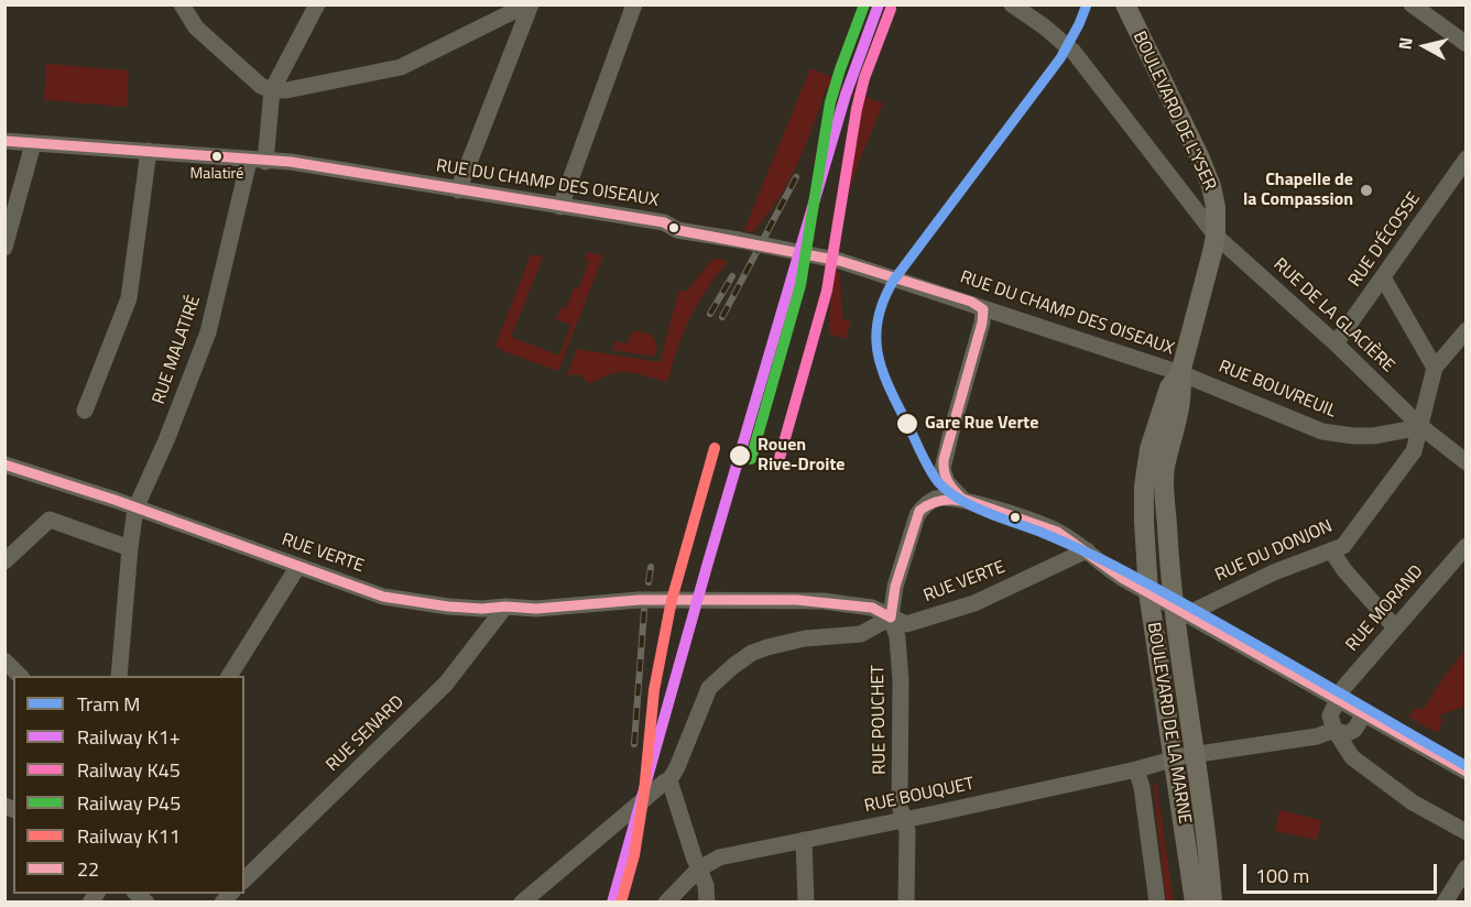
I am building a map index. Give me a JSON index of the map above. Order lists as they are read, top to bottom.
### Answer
{
  "streets": {
    "main road": ["BOULEVARD DE L'YSER", "BOULEVARD DE LA MARNE"],
    "street": [
      "RUE DU CHAMP DES OISEAUX",
      "RUE D'ÉCOSSE",
      "RUE DE LA GLACIÈRE",
      "RUE MALATIRÉ",
      "RUE BOUVREUIL",
      "RUE DU DONJON",
      "RUE VERTE",
      "RUE MORAND",
      "RUE POUCHET",
      "RUE SENARD",
      "RUE BOUQUET"
    ]
  },
  "crossings": [
    ["BOULEVARD DE L'YSER", "RUE DU CHAMP DES OISEAUX"],
    ["BOULEVARD DE L'YSER", "RUE DE LA GLACIÈRE"],
    ["BOULEVARD DE L'YSER", "RUE BOUVREUIL"],
    ["BOULEVARD DE L'YSER", "BOULEVARD DE LA MARNE"],
    ["RUE DU CHAMP DES OISEAUX", "RUE MALATIRÉ"],
    ["RUE DU CHAMP DES OISEAUX", "RUE BOUVREUIL"],
    ["RUE DU CHAMP DES OISEAUX", "BOULEVARD DE LA MARNE"],
    ["RUE D'ÉCOSSE", "RUE DE LA GLACIÈRE"],
    ["RUE DE LA GLACIÈRE", "RUE BOUVREUIL"],
    ["RUE DE LA GLACIÈRE", "RUE DU DONJON"],
    ["RUE MALATIRÉ", "RUE VERTE"],
    ["RUE BOUVREUIL", "RUE DU DONJON"],
    ["RUE BOUVREUIL", "BOULEVARD DE LA MARNE"],
    ["RUE DU DONJON", "BOULEVARD DE LA MARNE"],
    ["RUE VERTE", "RUE POUCHET"],
    ["RUE VERTE", "RUE SENARD"],
    ["RUE POUCHET", "RUE BOUQUET"],
    ["BOULEVARD DE LA MARNE", "RUE BOUQUET"]
  ],
  "places": [
    "Malatiré",
    "Chapelle de la Compassion",
    "Gare Rue Verte",
    "Rouen Rive-Droite"
  ],
  "lines": [
    "tram line M",
    "rail line K1+",
    "rail line P45",
    "rail line K45",
    "transit line 22",
    "rail line K11"
  ],
  "legend": [
    "Tram M",
    "Railway K1+",
    "Railway K45",
    "Railway P45",
    "Railway K11",
    "22"
  ],
  "scale_bar": "100 m",
  "north": "left"
}
